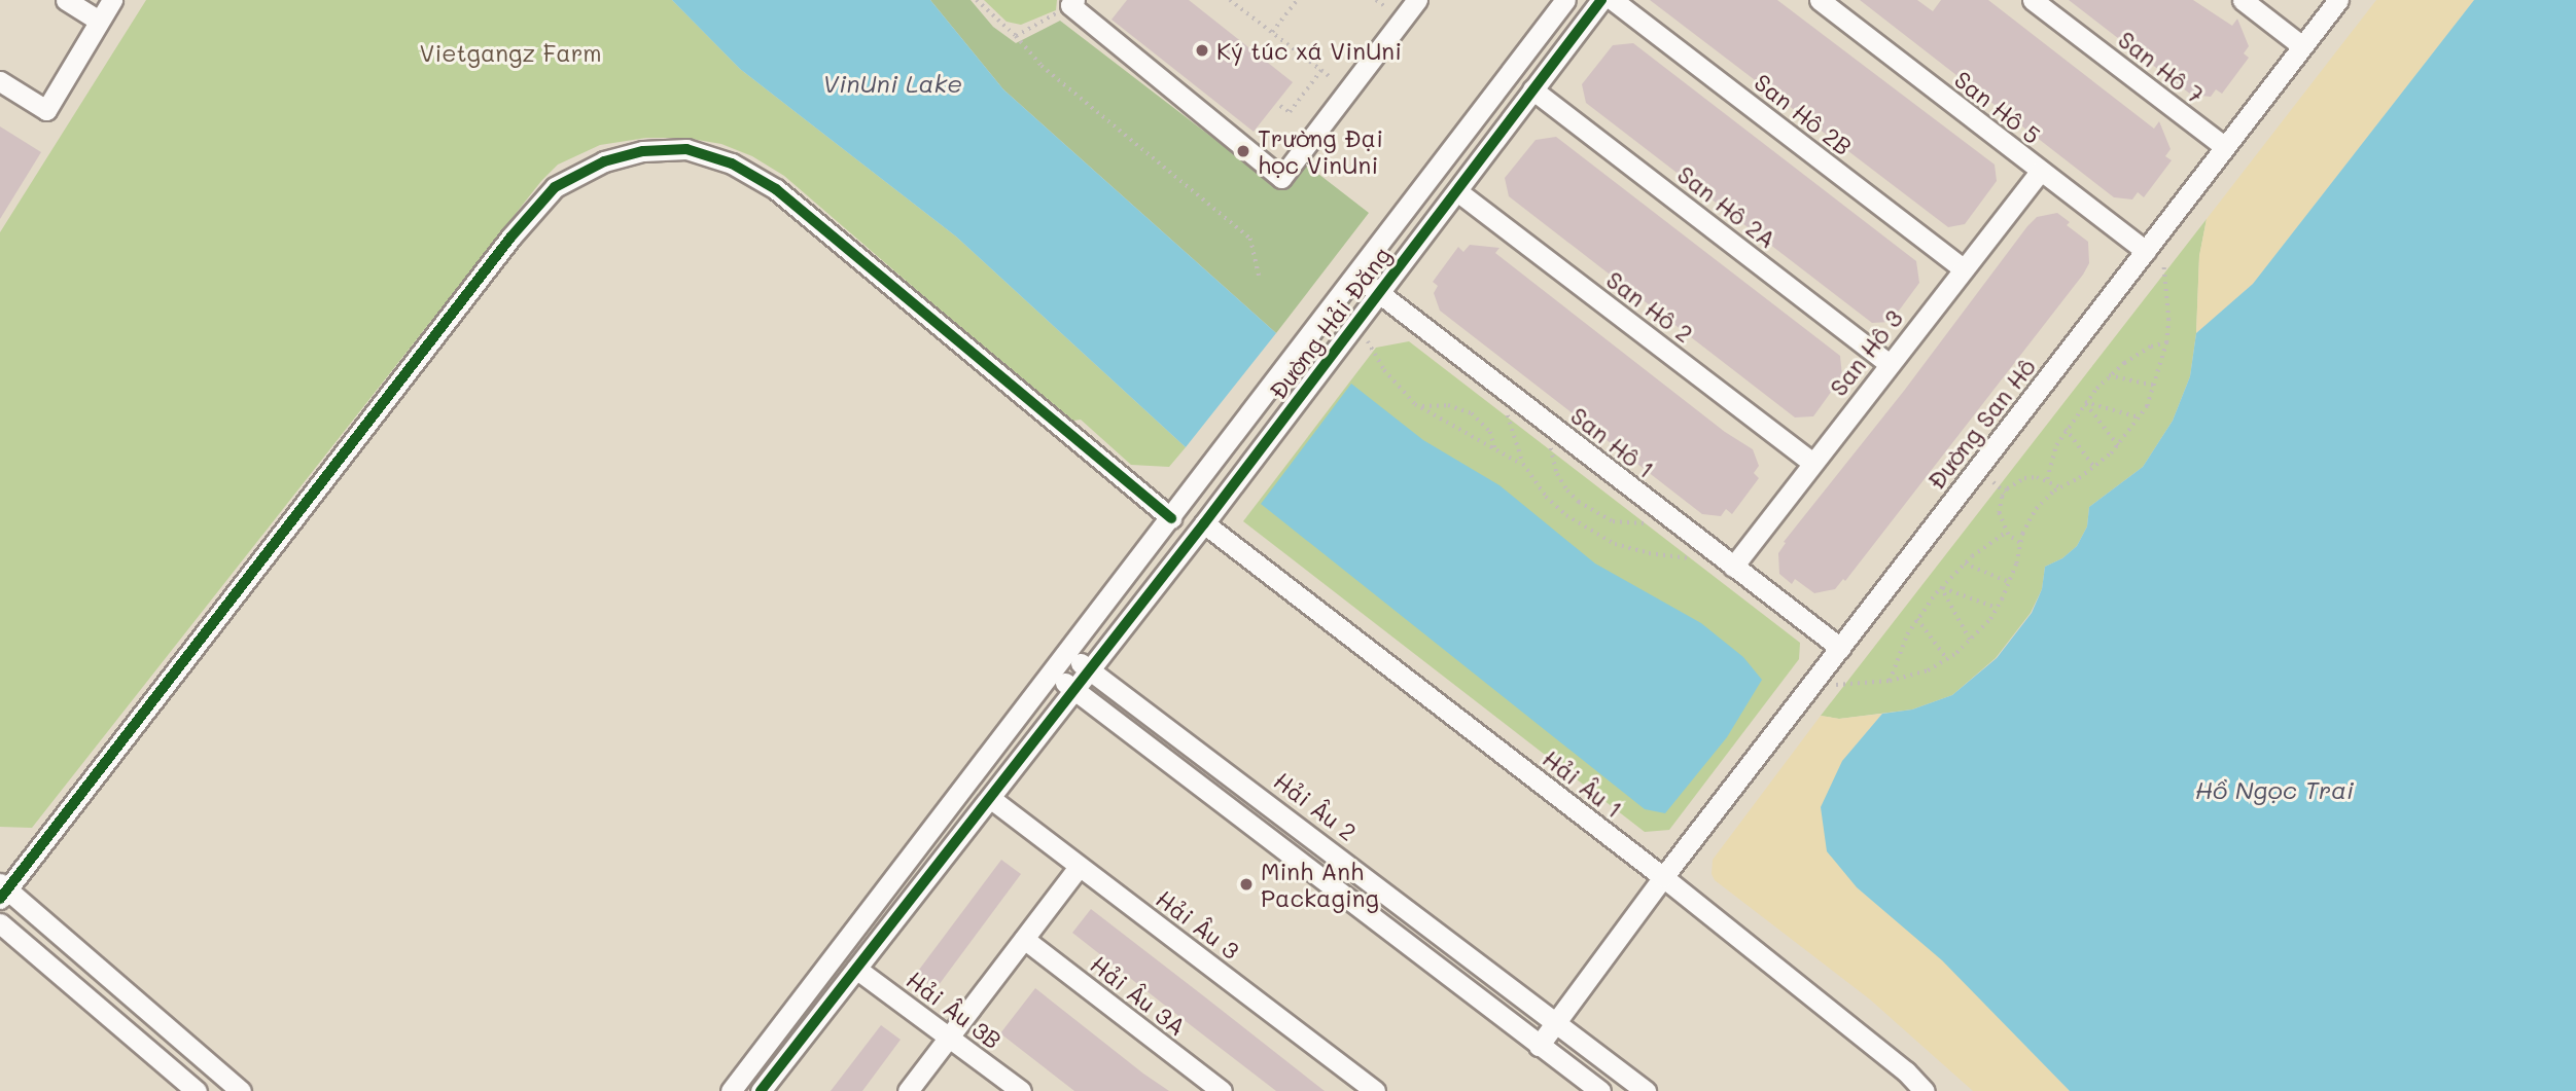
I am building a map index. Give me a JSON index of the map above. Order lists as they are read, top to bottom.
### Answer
{
  "streets": {
    "street": [
      "San Hô 7",
      "San Hô 5",
      "San Hô 2B",
      "San Hô 2A",
      "San Hô 2",
      "Đường Hải Đăng",
      "San Hô 3",
      "Đường San Hô",
      "San Hô 1",
      "Hải Âu 1",
      "Hải Âu 2",
      "Hải Âu 3",
      "Hải Âu 3A",
      "Hải Âu 3B"
    ]
  },
  "crossings": [
    ["San Hô 7", "Đường San Hô"],
    ["San Hô 5", "San Hô 3"],
    ["San Hô 5", "Đường San Hô"],
    ["San Hô 2B", "San Hô 3"],
    ["San Hô 2A", "Đường Hải Đăng"],
    ["San Hô 2A", "San Hô 3"],
    ["San Hô 2", "Đường Hải Đăng"],
    ["San Hô 2", "San Hô 3"],
    ["Đường Hải Đăng", "San Hô 1"],
    ["Đường Hải Đăng", "Hải Âu 1"],
    ["Đường Hải Đăng", "Hải Âu 2"],
    ["Đường Hải Đăng", "Hải Âu 3"],
    ["Đường Hải Đăng", "Hải Âu 3B"],
    ["San Hô 3", "San Hô 1"],
    ["Đường San Hô", "San Hô 1"],
    ["Đường San Hô", "Hải Âu 1"],
    ["Đường San Hô", "Hải Âu 2"]
  ],
  "water": ["VinUni Lake", "Hồ Ngọc Trai"],
  "parks": ["Vietgangz Farm"],
  "places": ["Ký túc xá VinUni", "Trường Đại học VinUni", "Minh Anh Packaging"]
}
